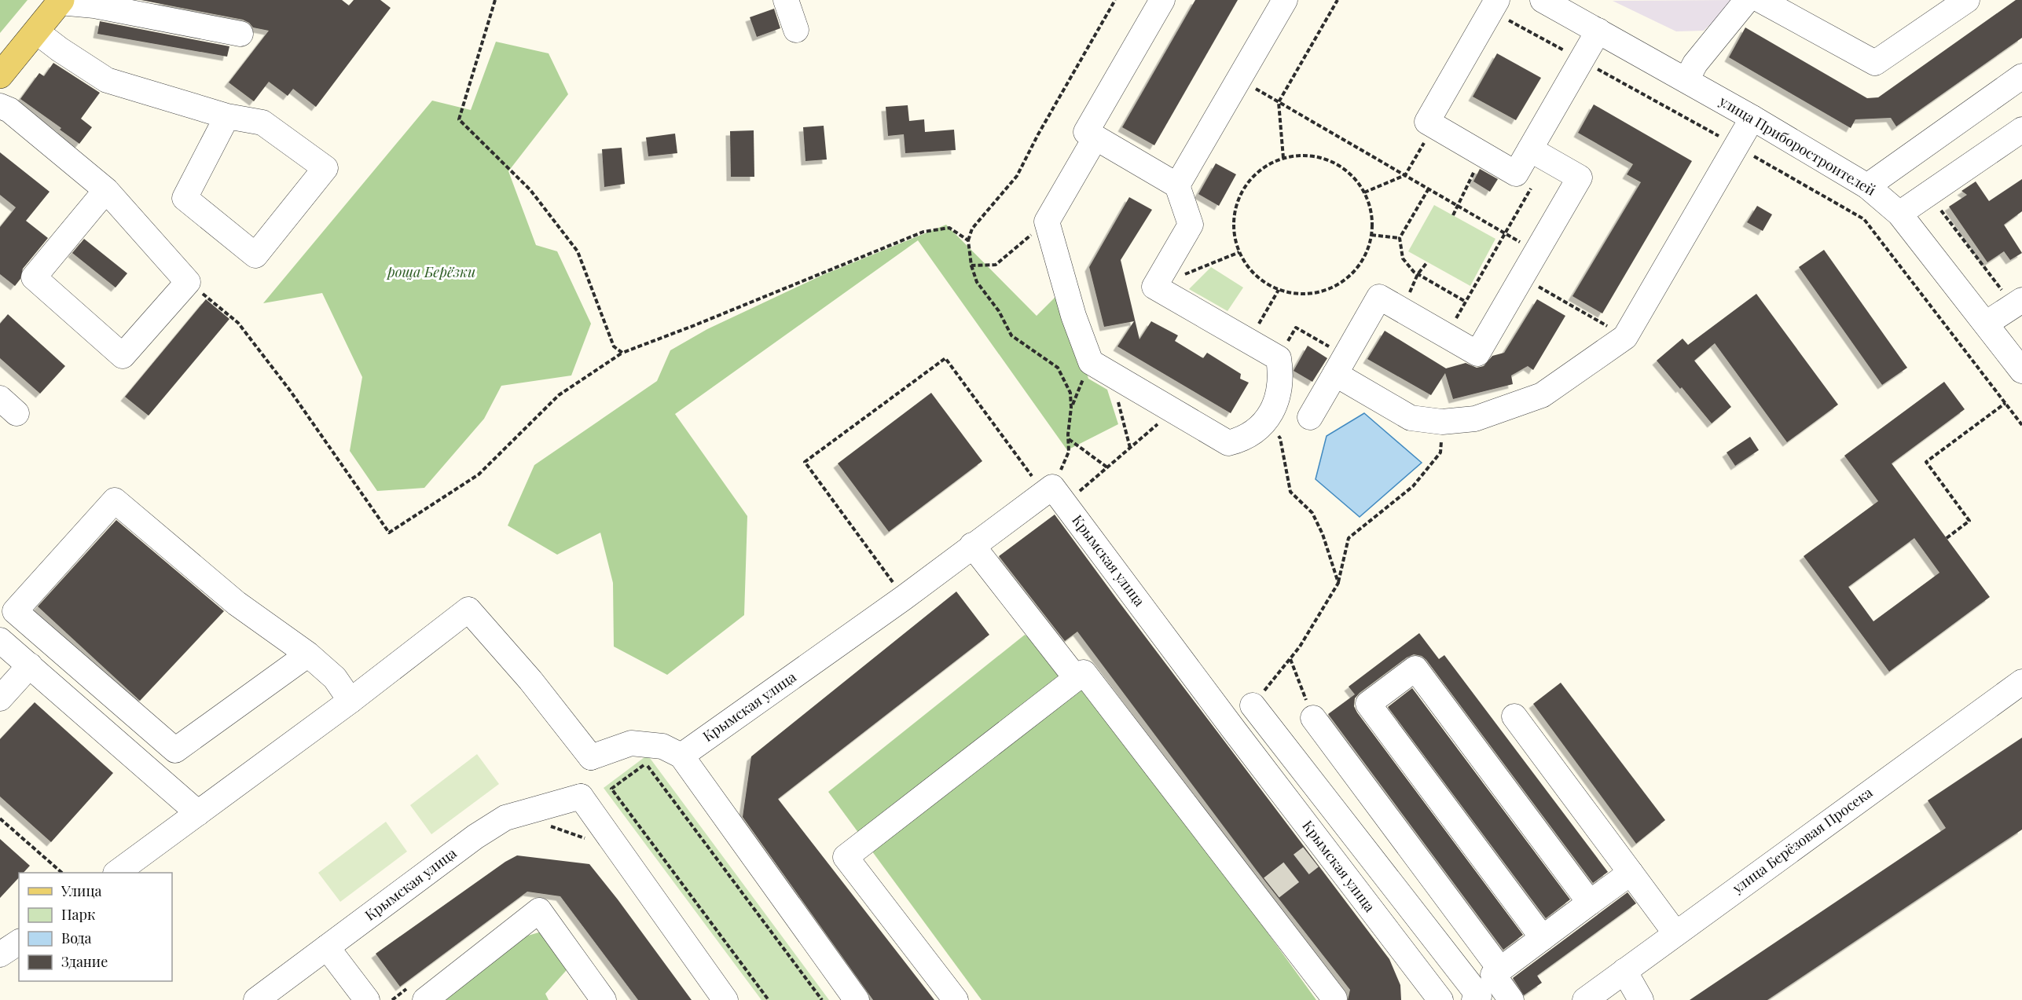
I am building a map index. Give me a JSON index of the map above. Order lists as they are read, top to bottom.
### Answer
{
  "streets": {
    "street": ["улица Приборостроителей", "Крымская улица", "улица Берёзовая Просека"]
  },
  "parks": ["роща Берёзки"],
  "legend": [
    "Улица",
    "Парк",
    "Вода",
    "Здание"
  ]
}
